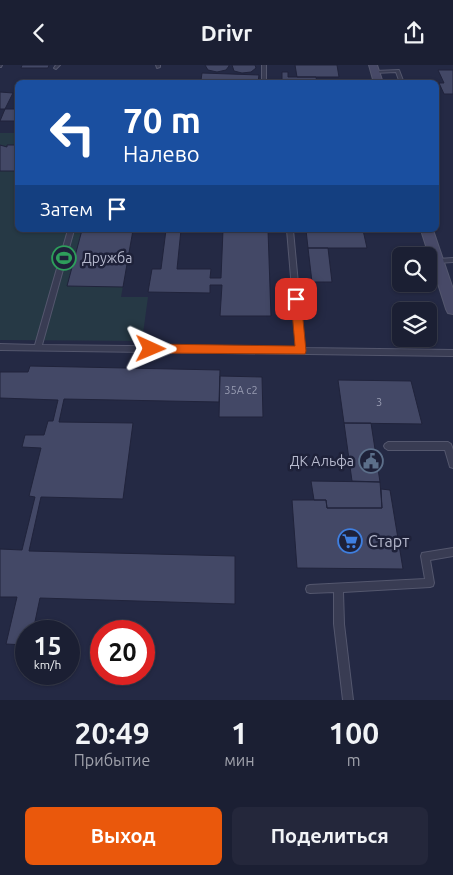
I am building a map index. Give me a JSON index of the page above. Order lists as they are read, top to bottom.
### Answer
{
  "places": {
    "sports": ["Дружба"],
    "public building": ["ДК Альфа"],
    "supermarket": ["Старт"]
  },
  "house_numbers": ["35А с2", "3"],
  "page": {
    "header": "Drivr",
    "turn": ["70 m", "Налево"],
    "then": "Затем",
    "speed": "15 km/h",
    "limit": "20",
    "eta": [
      "20:49",
      "Прибытие",
      "1",
      "мин",
      "100",
      "m"
    ],
    "buttons": ["Выход", "Поделиться"]
  }
}
